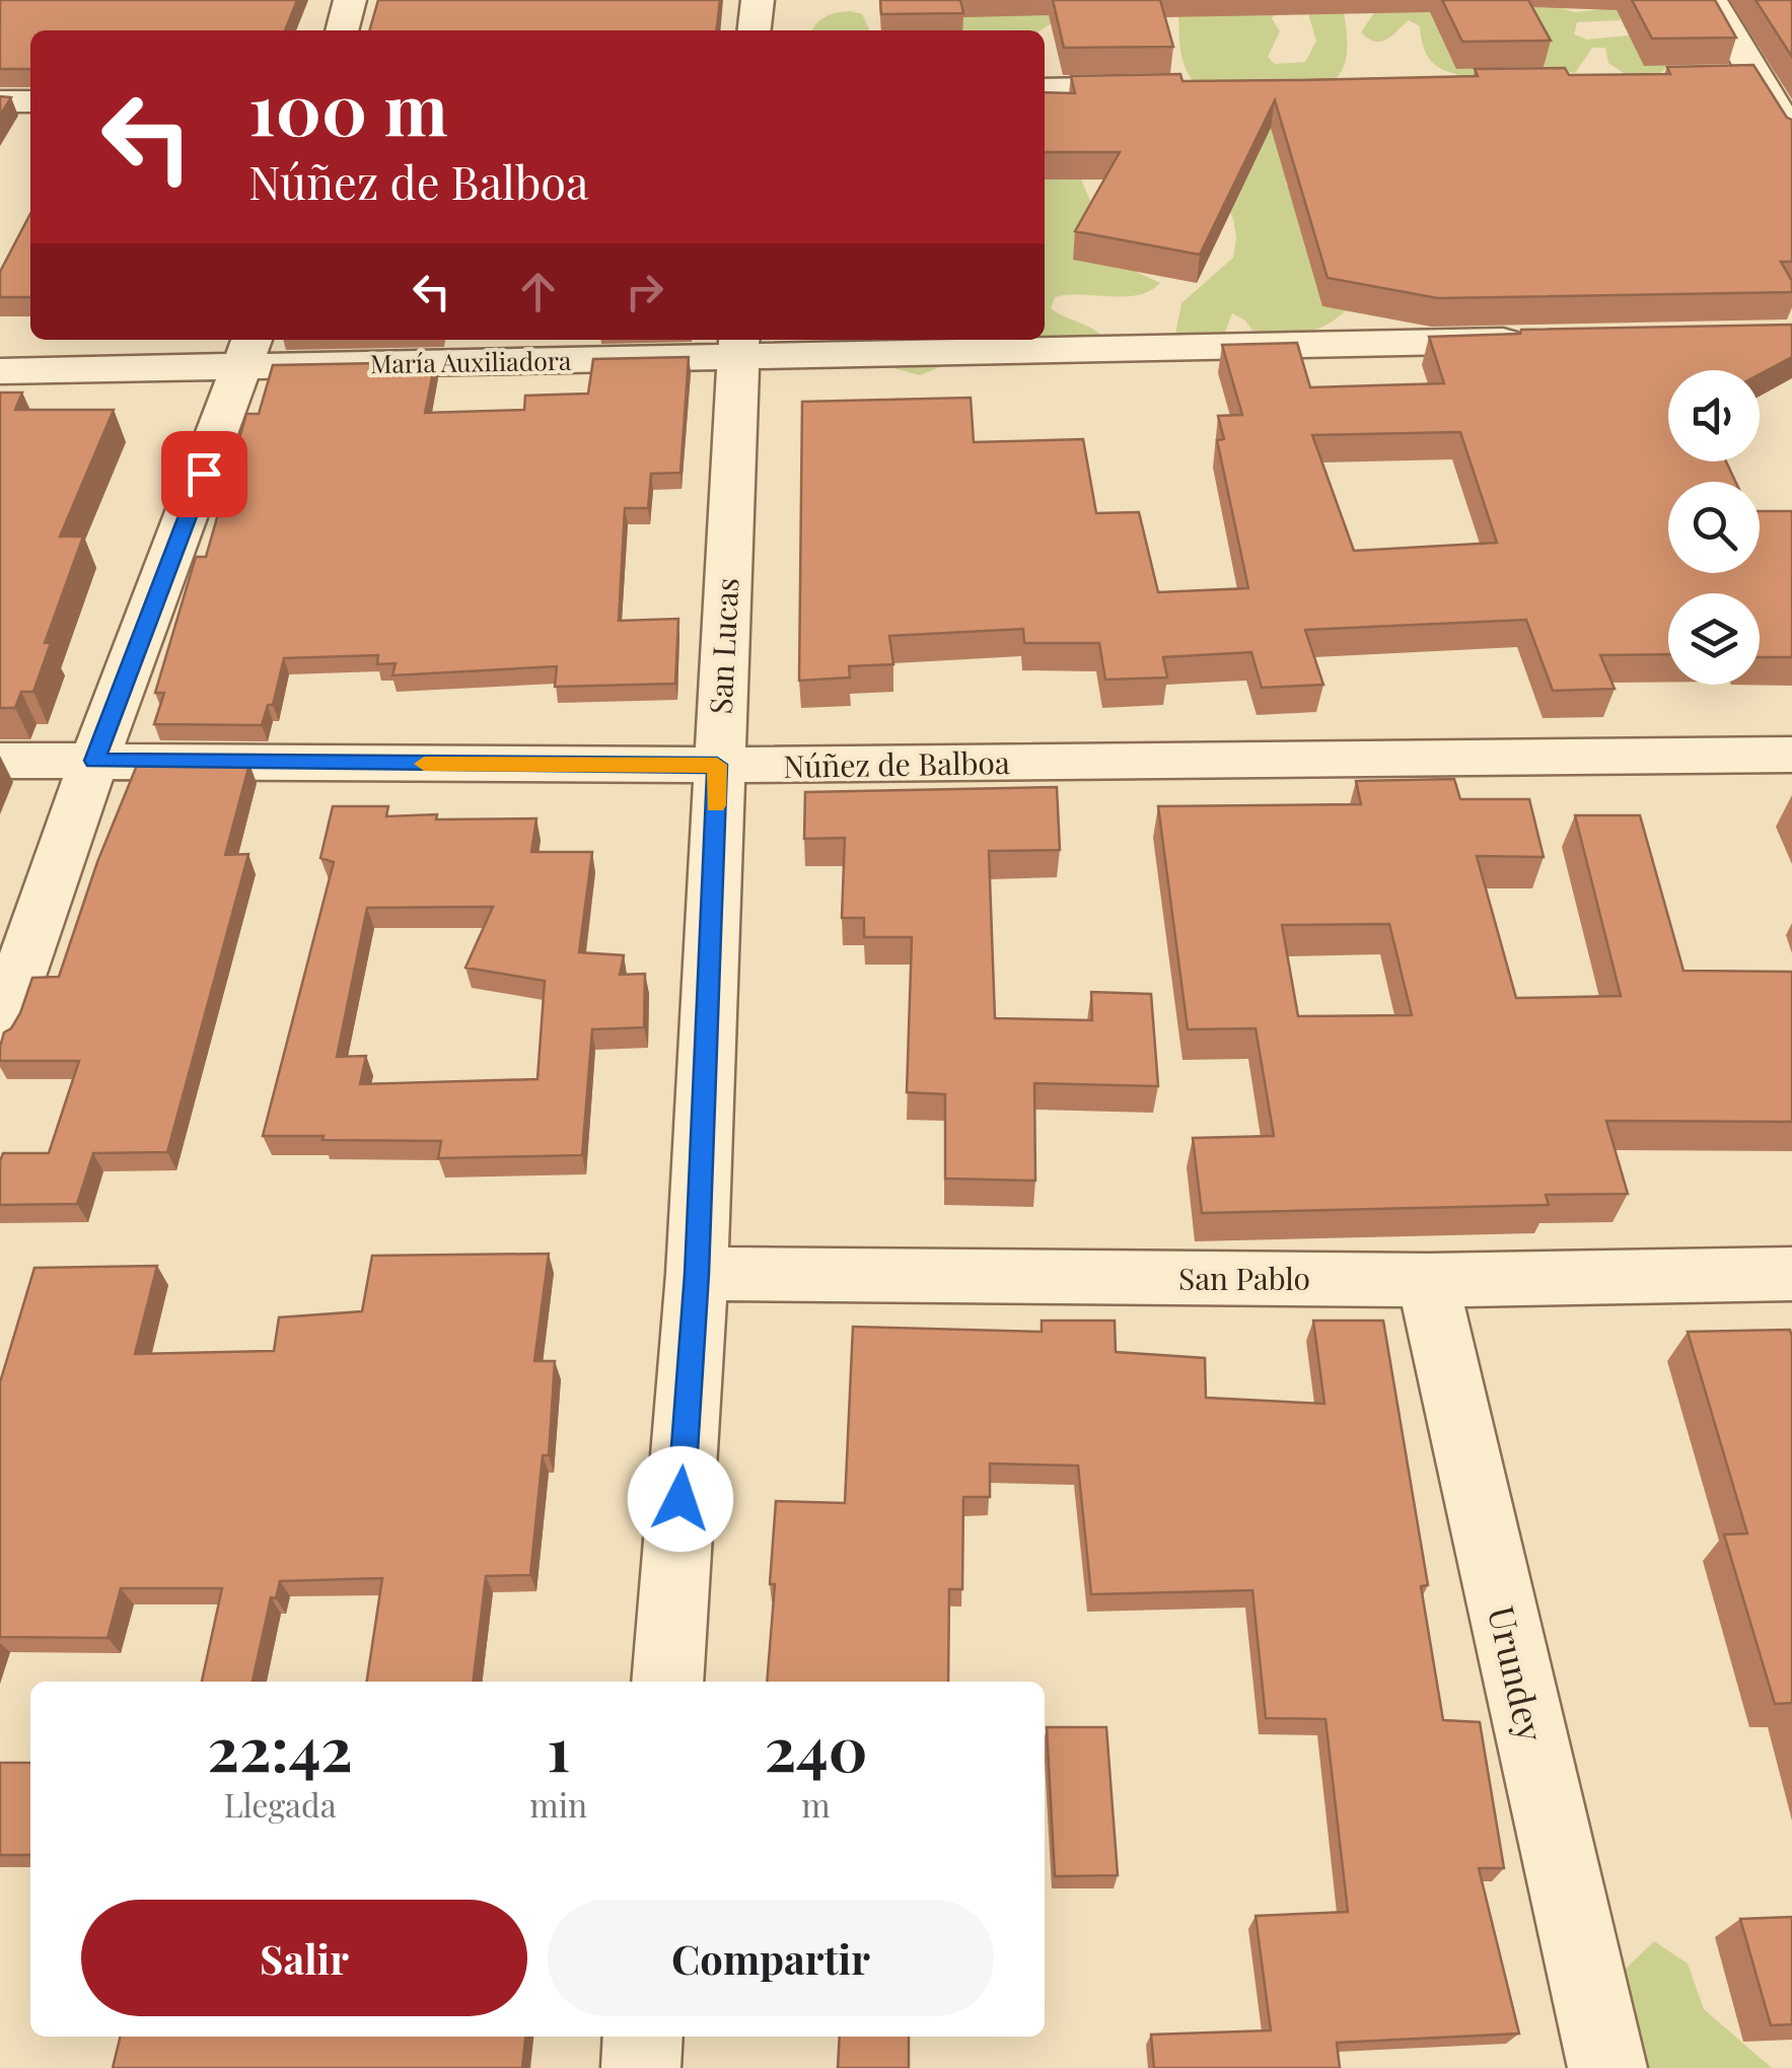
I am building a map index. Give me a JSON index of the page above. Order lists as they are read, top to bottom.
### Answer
{
  "streets": {
    "street": [
      "María Auxiliadora",
      "San Lucas",
      "Núñez de Balboa",
      "San Pablo",
      "Urundey"
    ]
  },
  "crossings": [
    ["María Auxiliadora", "San Lucas"],
    ["San Lucas", "Núñez de Balboa"],
    ["San Lucas", "San Pablo"],
    ["San Pablo", "Urundey"]
  ],
  "page": {
    "turn": ["100 m", "Núñez de Balboa"],
    "eta": [
      "22:42",
      "Llegada",
      "1",
      "min",
      "240",
      "m"
    ],
    "buttons": ["Salir", "Compartir"]
  }
}
